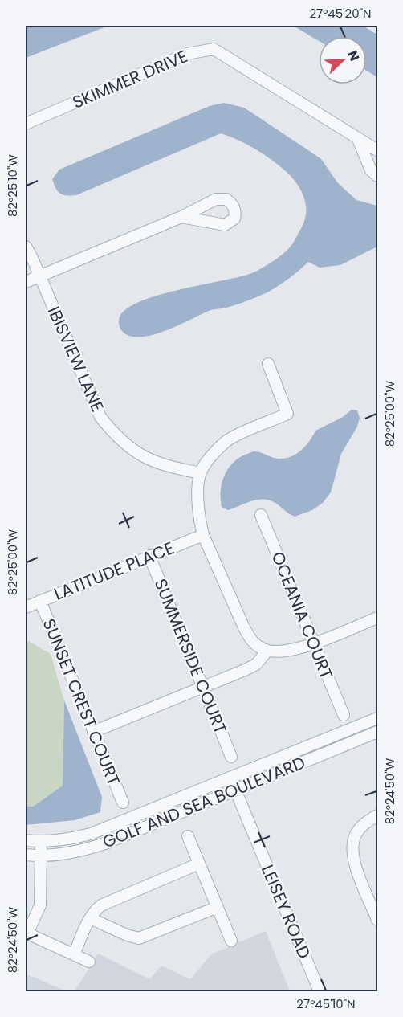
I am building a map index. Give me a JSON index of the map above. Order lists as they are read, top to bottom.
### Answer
{
  "streets": {
    "street": [
      "SKIMMER DRIVE",
      "IBISVIEW LANE",
      "LATITUDE PLACE",
      "OCEANIA COURT",
      "SUMMERSIDE COURT",
      "SUNSET CREST COURT",
      "GOLF AND SEA BOULEVARD",
      "LEISEY ROAD"
    ]
  },
  "crossings": [
    ["LATITUDE PLACE", "SUMMERSIDE COURT"],
    ["LATITUDE PLACE", "SUNSET CREST COURT"],
    ["GOLF AND SEA BOULEVARD", "LEISEY ROAD"]
  ],
  "north": "top right",
  "coordinates": [
    "27°45'20\"N",
    "82°25'10\"W",
    "82°25'00\"W",
    "82°24'50\"W",
    "27°45'10\"N"
  ]
}
